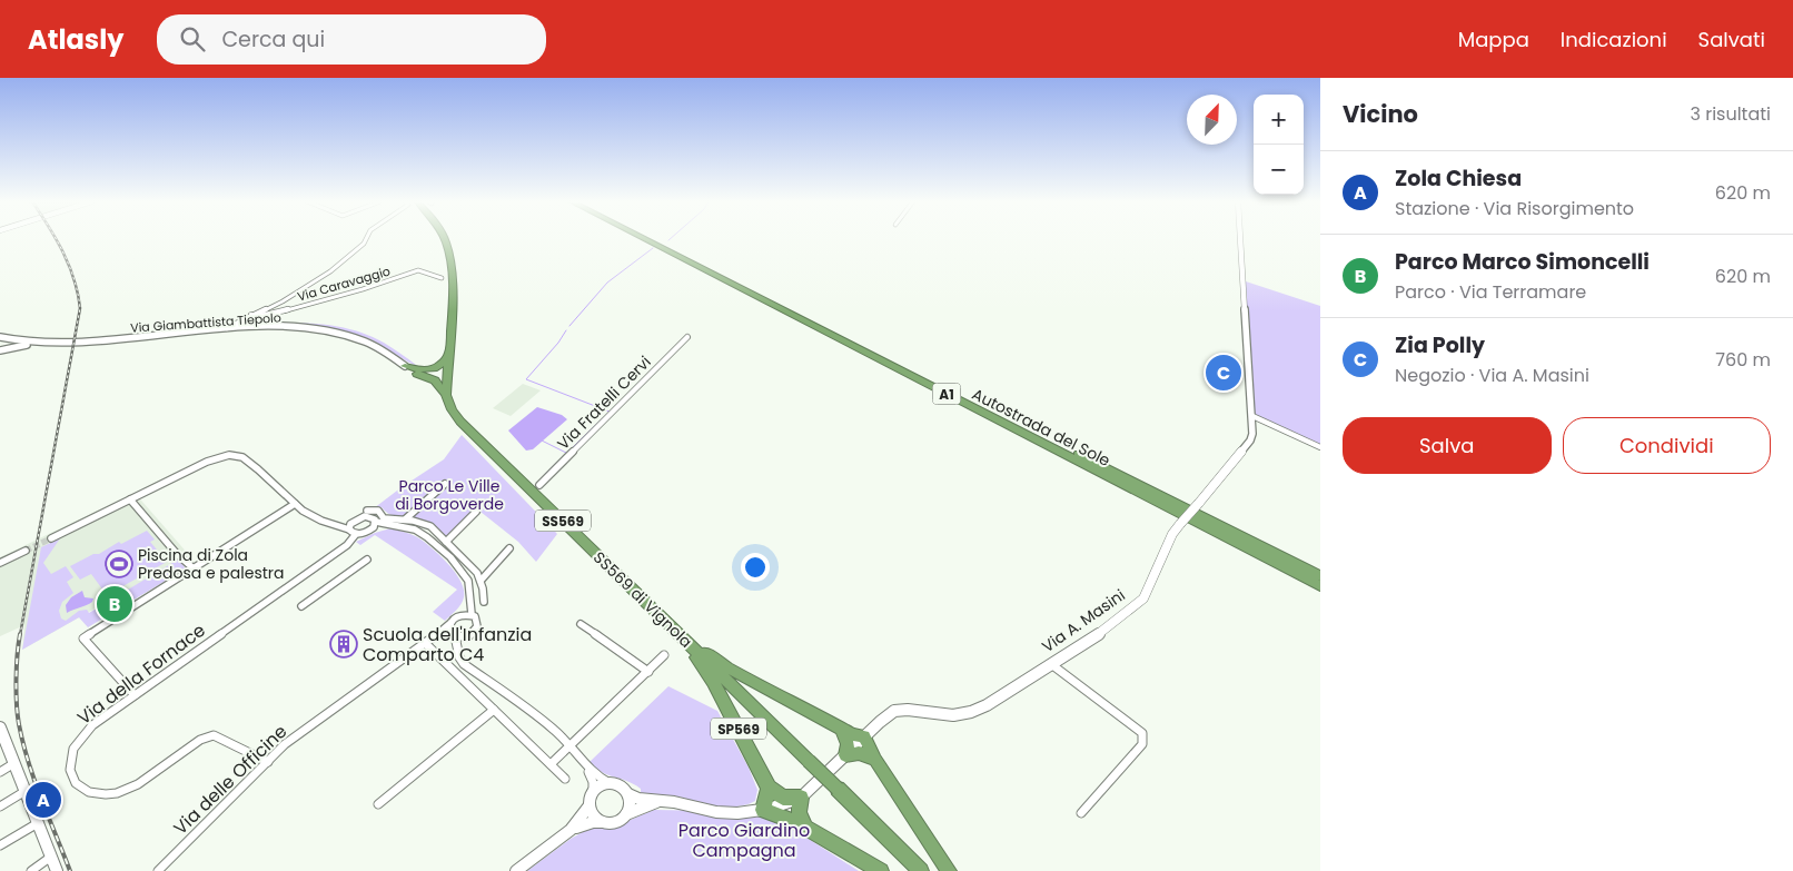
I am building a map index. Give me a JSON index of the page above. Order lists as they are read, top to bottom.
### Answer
{
  "streets": {
    "highway": [
      "A1",
      "Autostrada del Sole",
      "SS569",
      "SS569 di Vignola",
      "SP569"
    ],
    "street": [
      "Via Caravaggio",
      "Via Giambattista Tiepolo",
      "Via Fratelli Cervi",
      "Via A. Masini",
      "Via della Fornace",
      "Via delle Officine"
    ]
  },
  "crossings": [
    ["Via Caravaggio", "Via Giambattista Tiepolo"],
    ["Via Giambattista Tiepolo", "SS569"],
    ["SS569", "SS569 di Vignola"],
    ["SS569 di Vignola", "SP569"],
    ["Via della Fornace", "Via delle Officine"]
  ],
  "parks": ["Parco Le Ville di Borgoverde", "Parco Giardino Campagna"],
  "places": {
    "sports": ["Piscina di Zola Predosa e palestra"],
    "building": ["Scuola dell'Infanzia Comparto C4"]
  },
  "north": "top right",
  "page": {
    "header": "Atlasly",
    "search": "Cerca qui",
    "nav": ["Mappa", "Indicazioni", "Salvati"],
    "heading": ["Vicino", "3 risultati"],
    "map_buttons": ["+", "−"],
    "list": [
      {
        "mark": "A",
        "name": "Zola Chiesa",
        "note": "Stazione · Via Risorgimento",
        "value": "620 m"
      },
      {
        "mark": "B",
        "name": "Parco Marco Simoncelli",
        "note": "Parco · Via Terramare",
        "value": "620 m"
      },
      {
        "mark": "C",
        "name": "Zia Polly",
        "note": "Negozio · Via A. Masini",
        "value": "760 m"
      }
    ],
    "pins": ["C", "B", "A"],
    "buttons": ["Salva", "Condividi"]
  }
}
